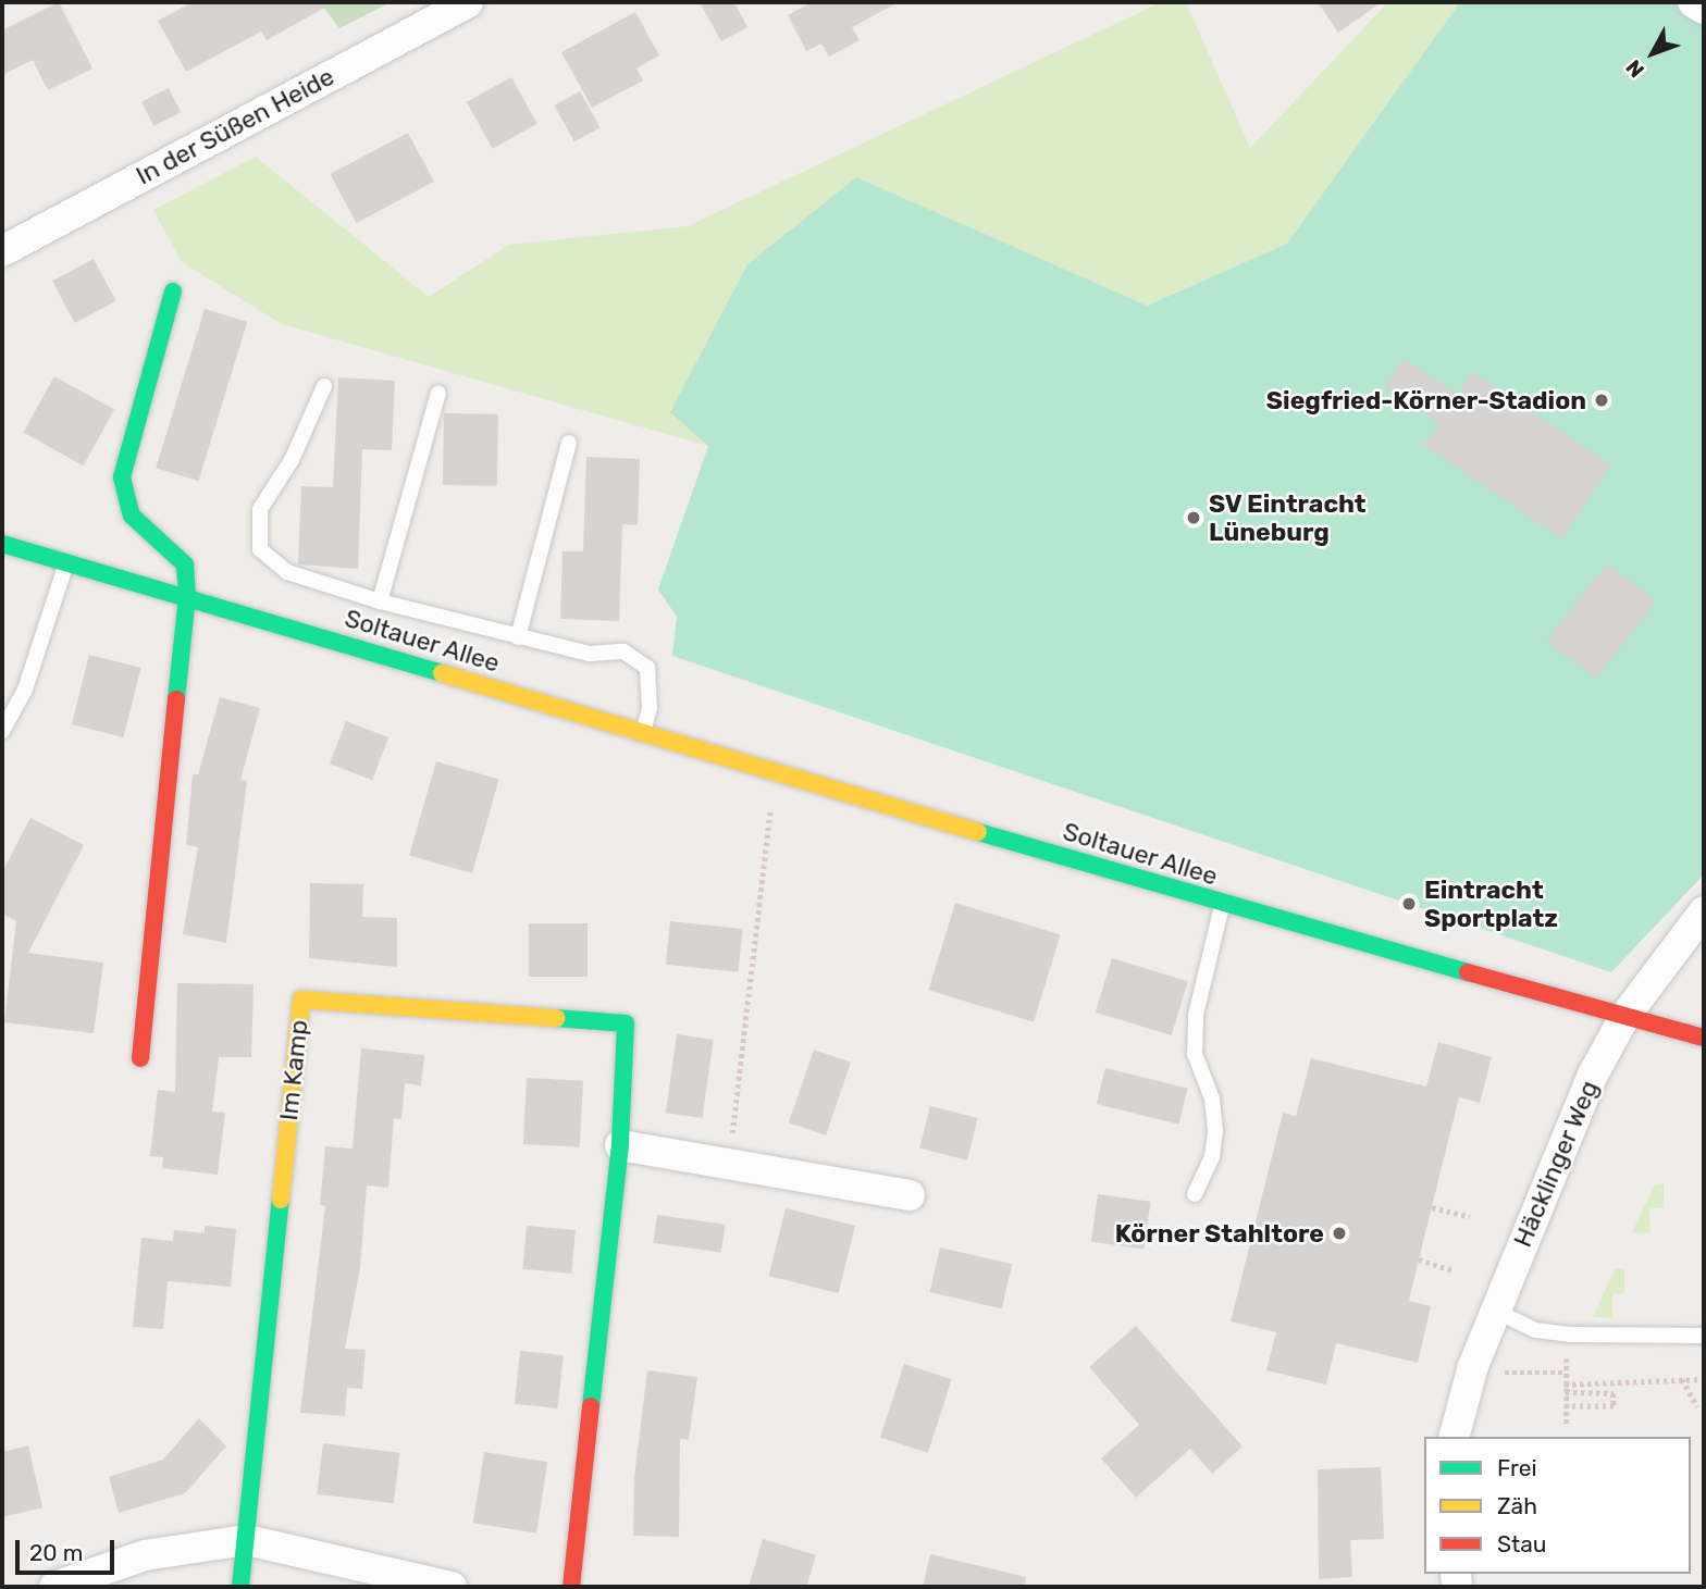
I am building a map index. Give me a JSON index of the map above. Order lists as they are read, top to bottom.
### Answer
{
  "streets": {
    "street": [
      "In der Süßen Heide",
      "Soltauer Allee",
      "Im Kamp",
      "Häcklinger Weg"
    ]
  },
  "crossings": [
    ["Soltauer Allee", "Häcklinger Weg"]
  ],
  "places": [
    "Siegfried-Körner-Stadion",
    "SV Eintracht Lüneburg",
    "Eintracht Sportplatz",
    "Körner Stahltore"
  ],
  "legend": ["Frei", "Zäh", "Stau"],
  "scale_bar": "20 m",
  "north": "bottom left"
}
